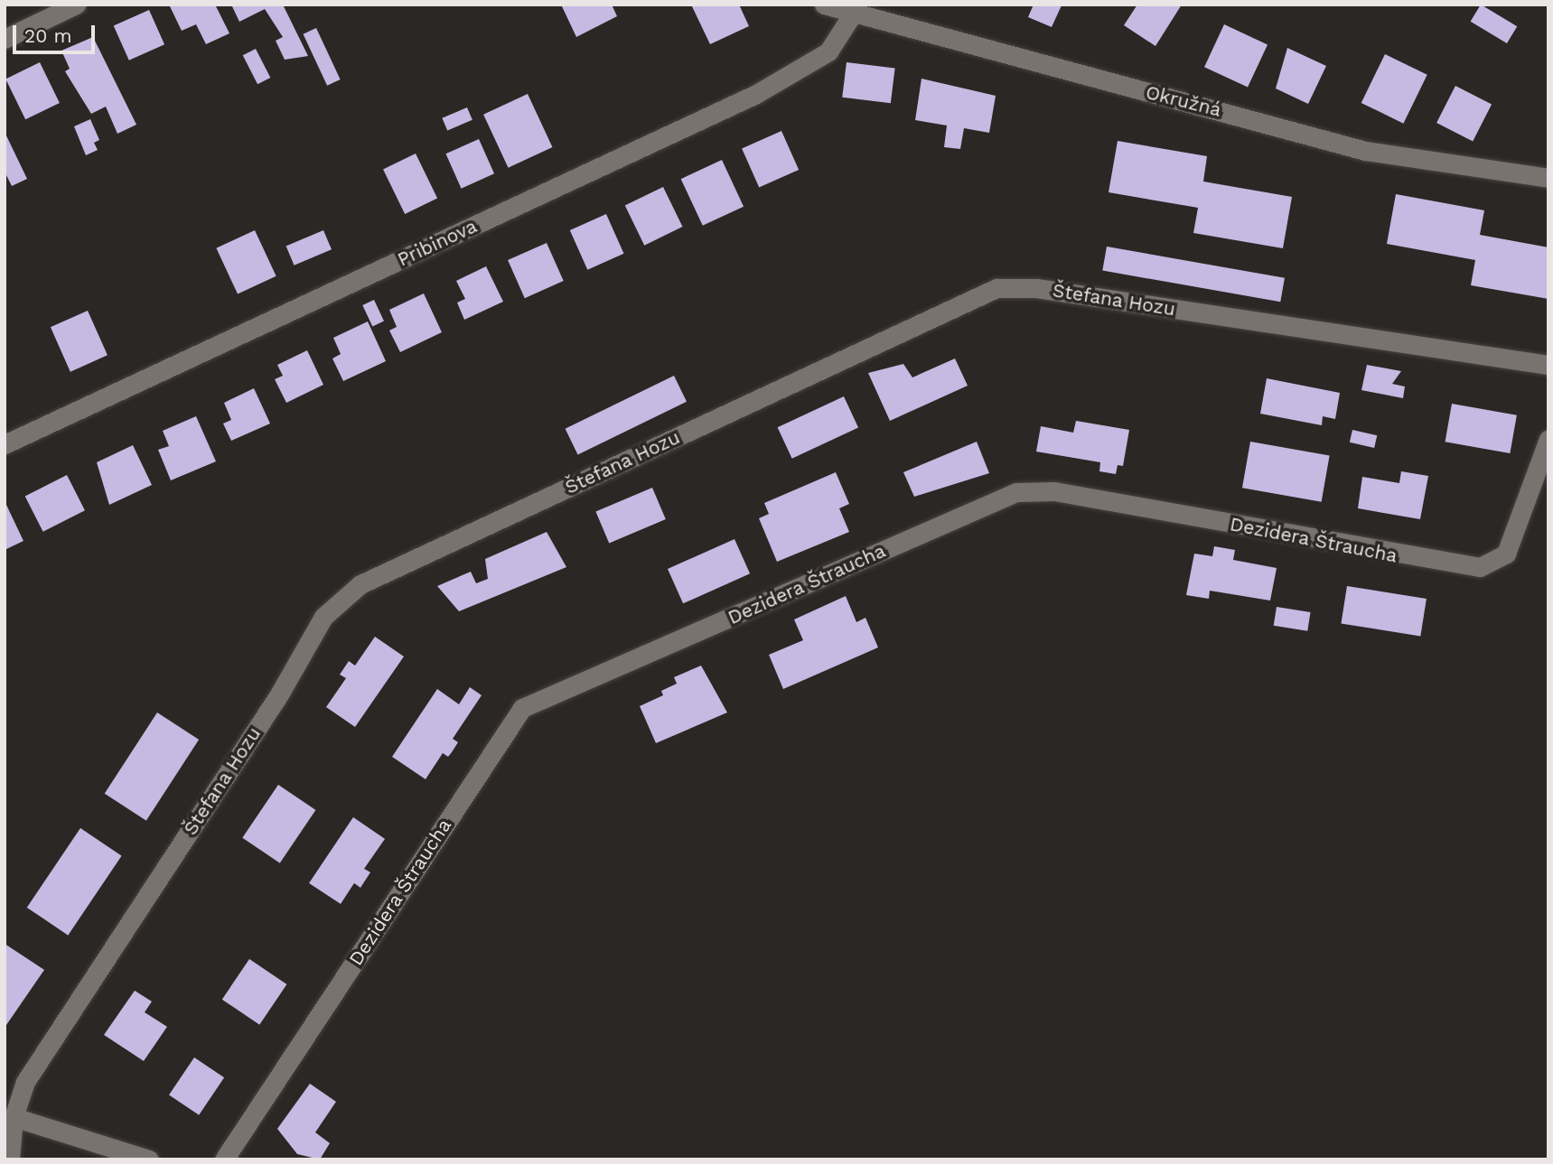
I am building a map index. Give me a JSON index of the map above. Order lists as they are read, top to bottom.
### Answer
{
  "streets": {
    "street": [
      "Okružná",
      "Pribinova",
      "Štefana Hozu",
      "Dezidera Štraucha"
    ]
  },
  "crossings": [
    ["Okružná", "Pribinova"]
  ],
  "scale_bar": "20 m"
}
